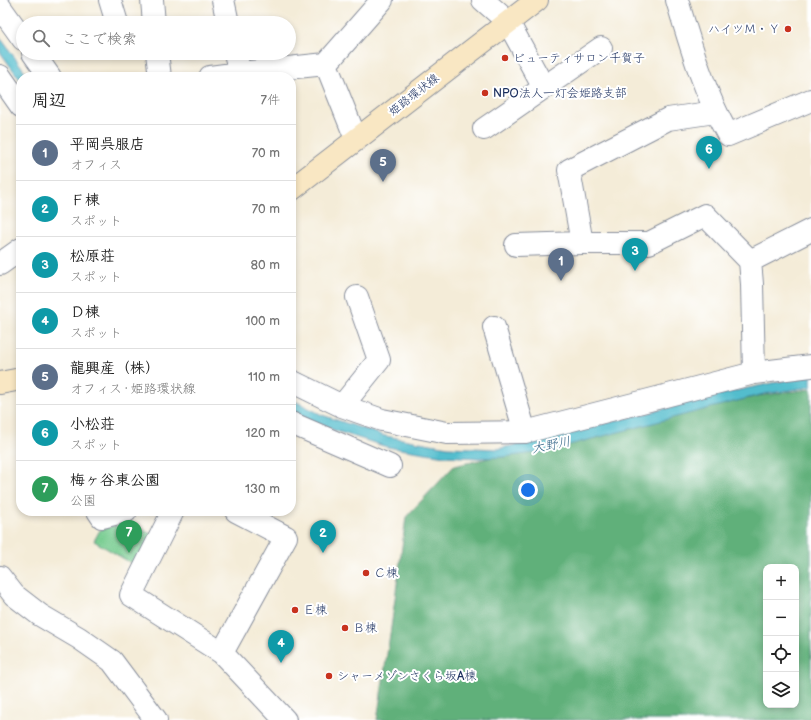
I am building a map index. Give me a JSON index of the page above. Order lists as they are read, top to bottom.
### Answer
{
  "streets": {
    "main road": ["姫路環状線"]
  },
  "water": ["大野川"],
  "places": [
    "ハイツＭ・Ｙ",
    "ビューティサロン千賀子",
    "NPO法人一灯会姫路支部",
    "Ｃ棟",
    "Ｅ棟",
    "Ｂ棟",
    "シャーメゾンさくら坂A棟"
  ],
  "page": {
    "search": "ここで検索",
    "heading": ["周辺", "7件"],
    "list": [
      {
        "mark": "1",
        "name": "平岡呉服店",
        "note": "オフィス",
        "value": "70 m"
      },
      {
        "mark": "2",
        "name": "Ｆ棟",
        "note": "スポット",
        "value": "70 m"
      },
      {
        "mark": "3",
        "name": "松原荘",
        "note": "スポット",
        "value": "80 m"
      },
      {
        "mark": "4",
        "name": "Ｄ棟",
        "note": "スポット",
        "value": "100 m"
      },
      {
        "mark": "5",
        "name": "龍興産（株）",
        "note": "オフィス · 姫路環状線",
        "value": "110 m"
      },
      {
        "mark": "6",
        "name": "小松荘",
        "note": "スポット",
        "value": "120 m"
      },
      {
        "mark": "7",
        "name": "梅ヶ谷東公園",
        "note": "公園",
        "value": "130 m"
      }
    ],
    "pins": [
      "6",
      "5",
      "3",
      "1",
      "2",
      "7",
      "4"
    ],
    "map_buttons": ["+", "−"]
  }
}
